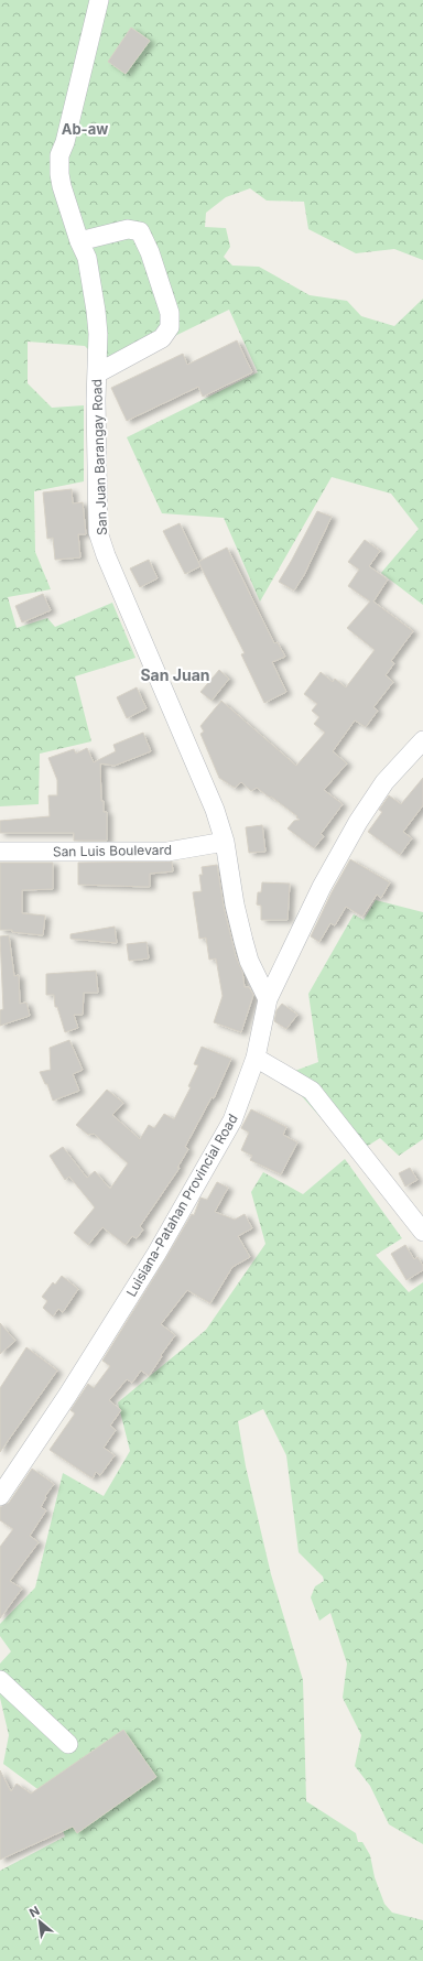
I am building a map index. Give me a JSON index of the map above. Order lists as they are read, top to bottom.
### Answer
{
  "streets": {
    "street": ["San Juan Barangay Road", "San Luis Boulevard", "Luisiana-Patahan Provincial Road"]
  },
  "crossings": [
    ["San Juan Barangay Road", "San Luis Boulevard"],
    ["San Juan Barangay Road", "Luisiana-Patahan Provincial Road"]
  ],
  "districts": ["Ab-aw", "San Juan"],
  "north": "top left"
}
